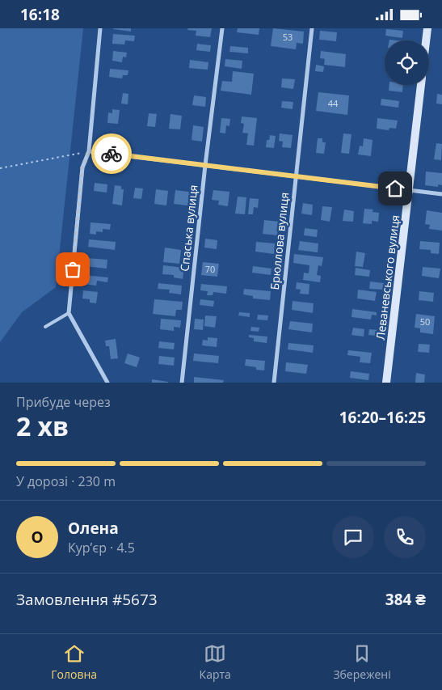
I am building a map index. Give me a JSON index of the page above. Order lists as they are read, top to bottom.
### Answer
{
  "streets": {
    "street": ["Спаська вулиця", "Брюллова вулиця", "Леваневського вулиця"]
  },
  "house_numbers": [
    "53",
    "44",
    "70",
    "50"
  ],
  "page": {
    "status": "16:18",
    "heading": ["2 хв", "Прибуде через", "16:20–16:25"],
    "panel": [
      "Олена",
      "Кур’єр · 4.5",
      "Замовлення #5673",
      "384 ₴"
    ],
    "bar": "У дорозі · 230 m",
    "round": "О",
    "tabs": ["Головна", "Карта", "Збережені"]
  }
}
